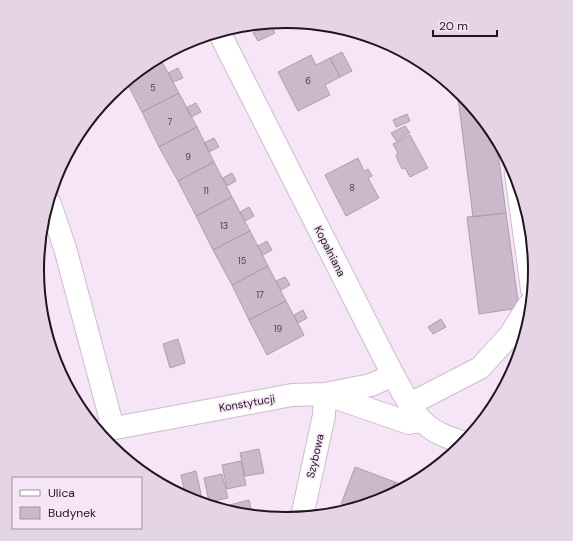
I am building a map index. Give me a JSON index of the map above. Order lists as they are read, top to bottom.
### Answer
{
  "streets": {
    "street": ["Kopalniana", "Konstytucji", "Szybowa"]
  },
  "crossings": [
    ["Kopalniana", "Konstytucji"],
    ["Konstytucji", "Szybowa"]
  ],
  "house_numbers": [
    "6",
    "5",
    "7",
    "9",
    "8",
    "11",
    "13",
    "15",
    "17",
    "19"
  ],
  "legend": ["Ulica", "Budynek"],
  "scale_bar": "20 m"
}
